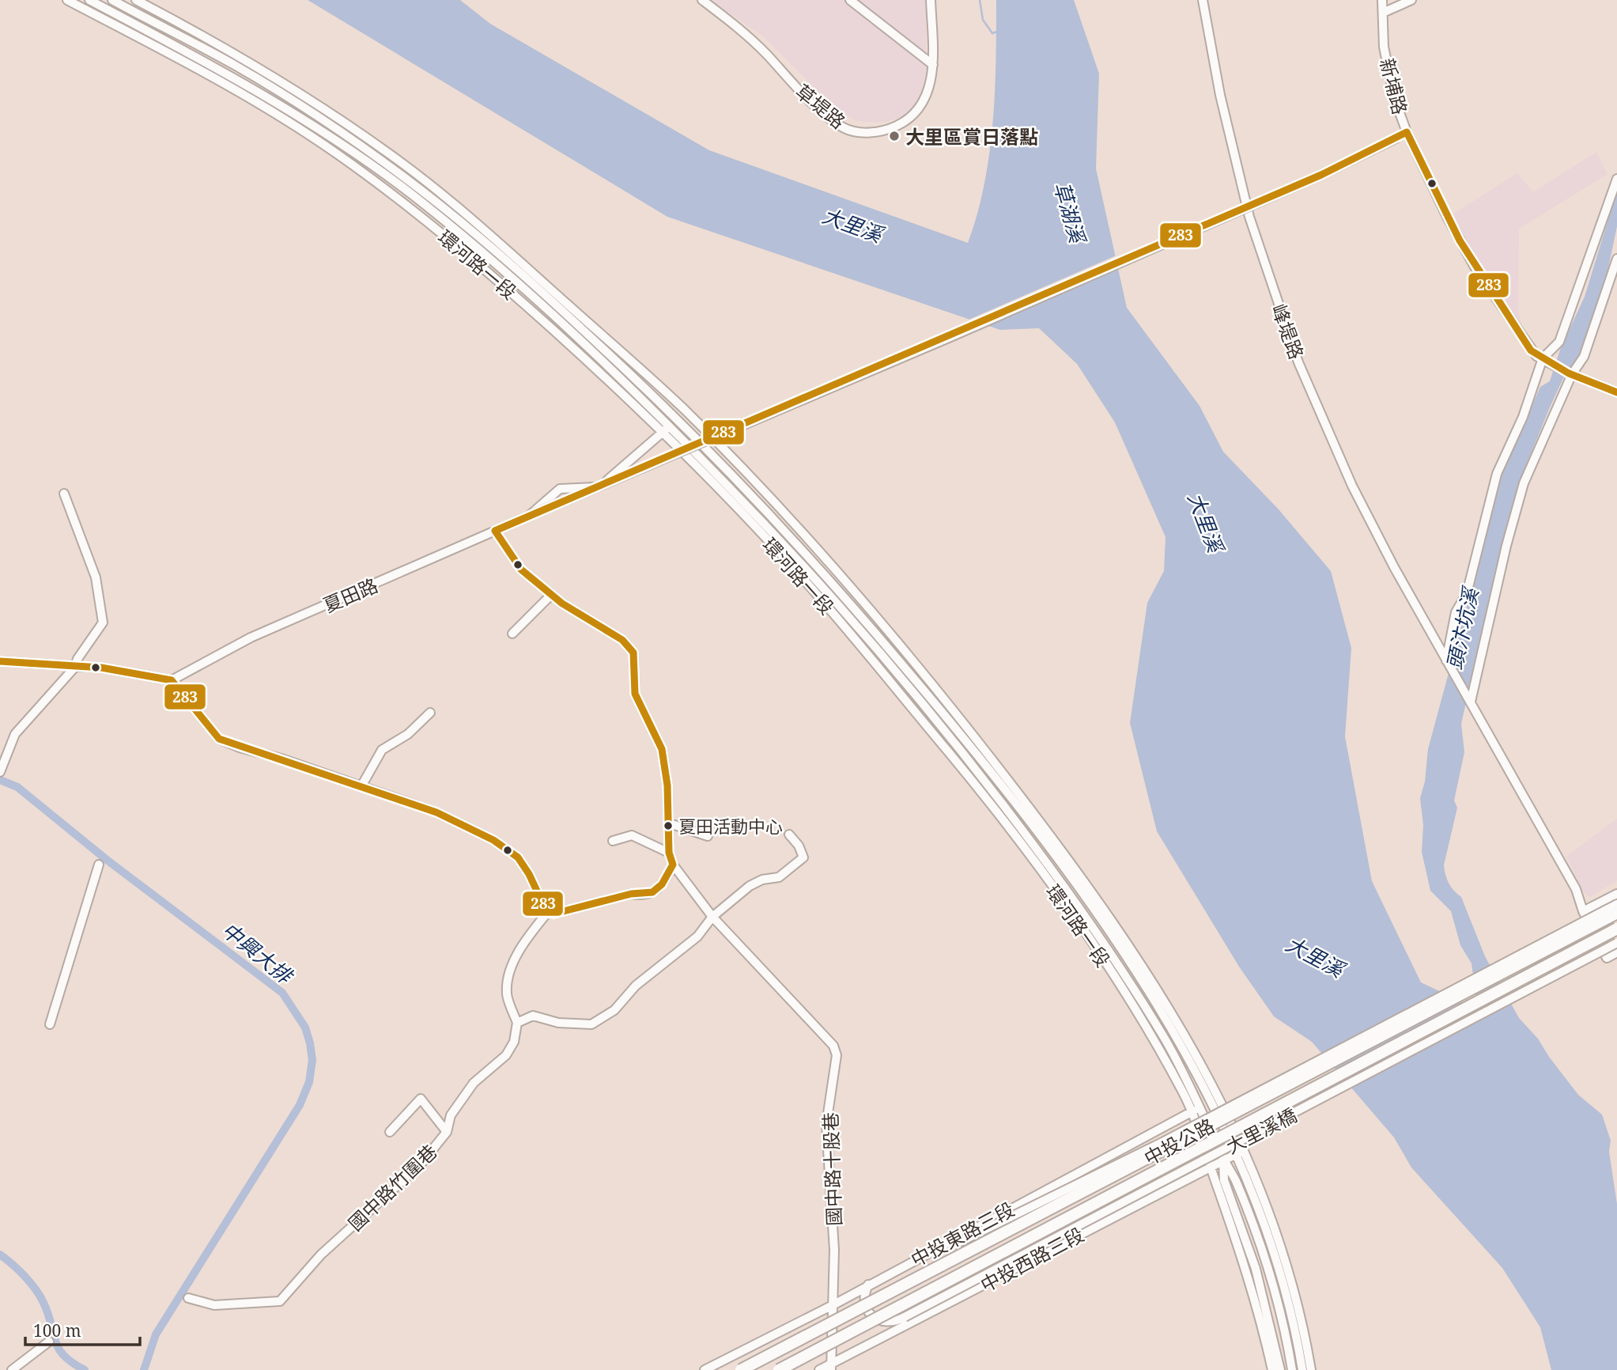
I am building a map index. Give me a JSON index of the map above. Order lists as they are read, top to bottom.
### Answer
{
  "streets": {
    "main road": ["中投公路"],
    "street": [
      "新埔路",
      "草堤路",
      "環河路一段",
      "峰堤路",
      "夏田路",
      "大里溪橋",
      "國中路十股巷",
      "國中路竹圍巷",
      "中投東路三段",
      "中投西路三段"
    ]
  },
  "crossings": [
    ["新埔路", "夏田路"],
    ["環河路一段", "中投東路三段"],
    ["環河路一段", "中投西路三段"],
    ["大里溪橋", "中投東路三段"],
    ["國中路十股巷", "中投東路三段"],
    ["國中路十股巷", "中投西路三段"]
  ],
  "water": [
    "草湖溪",
    "大里溪",
    "頭汴坑溪",
    "中興大排"
  ],
  "places": ["大里區賞日落點", "夏田活動中心"],
  "lines": ["transit line 283"],
  "scale_bar": "100 m"
}
